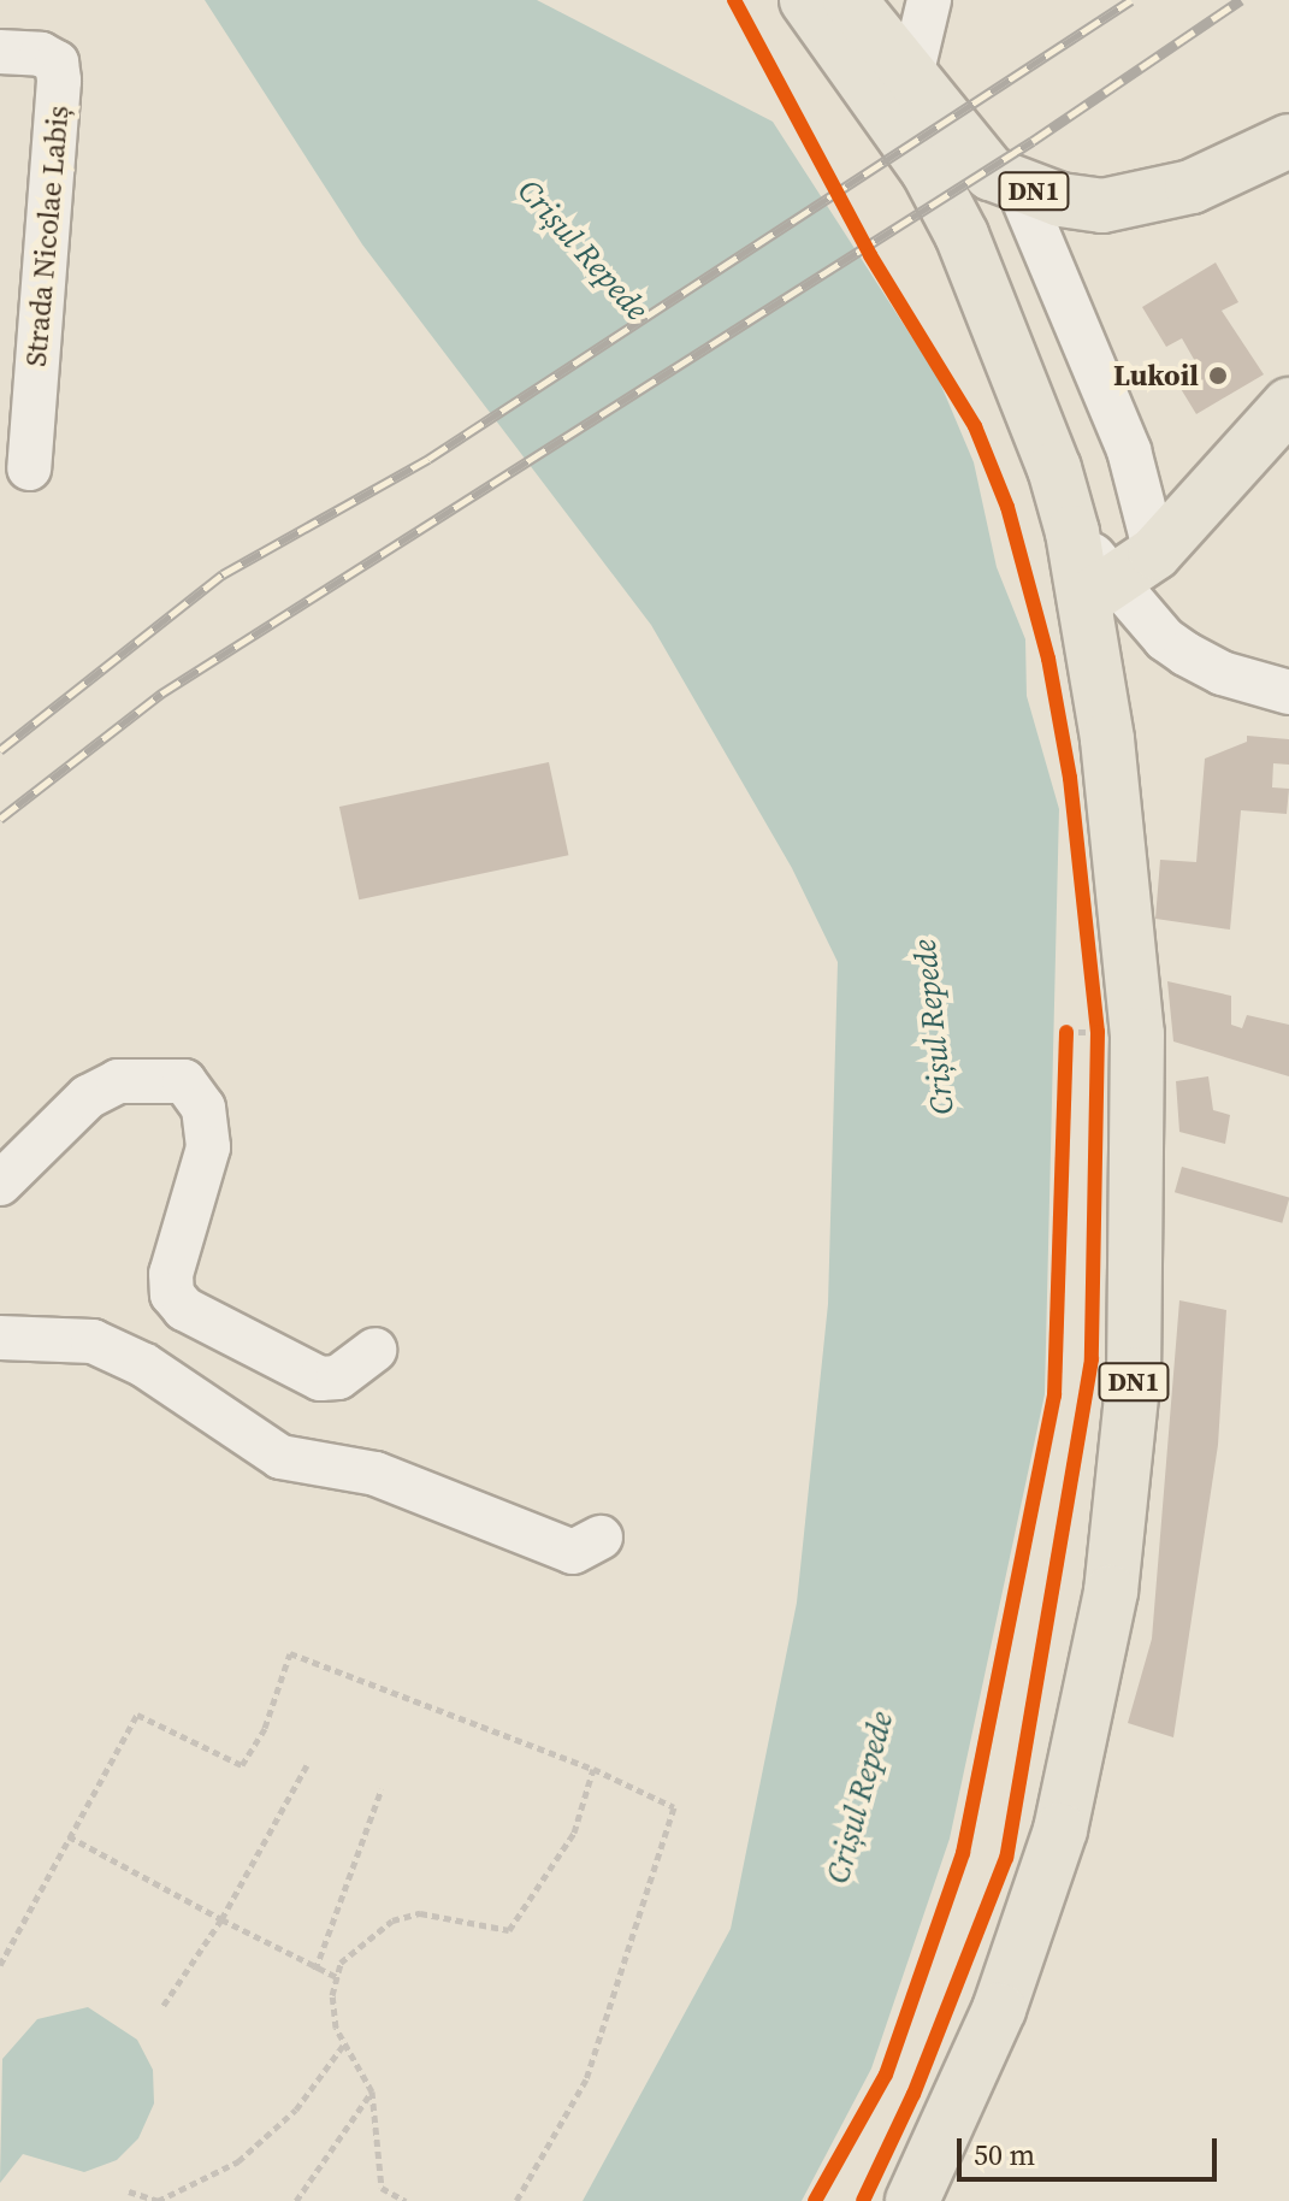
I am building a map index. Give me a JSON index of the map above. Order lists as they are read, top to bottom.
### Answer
{
  "streets": {
    "main road": ["DN1"],
    "street": ["Strada Nicolae Labiș"]
  },
  "water": ["Crișul Repede"],
  "places": ["Lukoil"],
  "scale_bar": "50 m"
}
